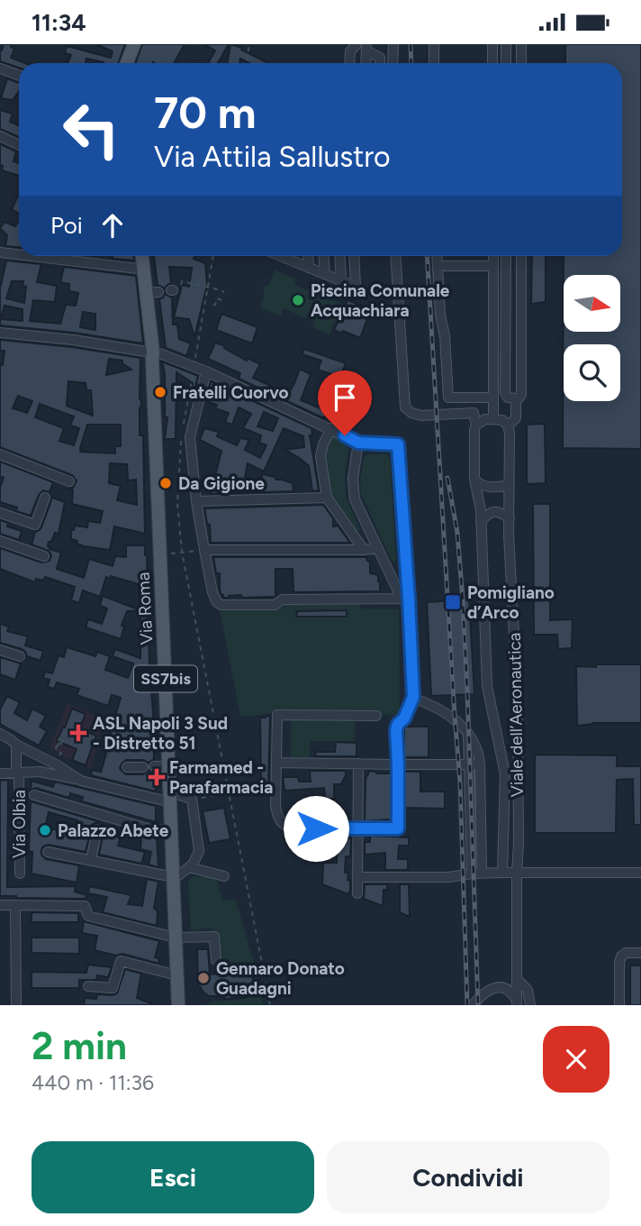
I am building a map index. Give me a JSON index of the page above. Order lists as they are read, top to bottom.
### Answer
{
  "streets": {
    "main road": ["Via Roma", "SS7bis"],
    "street": ["Viale dell’Aeronautica", "Via Olbia"]
  },
  "places": {
    "other": [
      "Piscina Comunale Acquachiara",
      "Fratelli Cuorvo",
      "Da Gigione",
      "Palazzo Abete",
      "Gennaro Donato Guadagni"
    ],
    "transit": ["Pomigliano d’Arco"],
    "health": ["ASL Napoli 3 Sud - Distretto 51", "Farmamed - Parafarmacia"]
  },
  "north": "right",
  "page": {
    "status": "11:34",
    "turn": ["70 m", "Via Attila Sallustro"],
    "then": "Poi",
    "heading": ["2 min", "440 m · 11:36"],
    "buttons": ["Esci", "Condividi"]
  }
}
